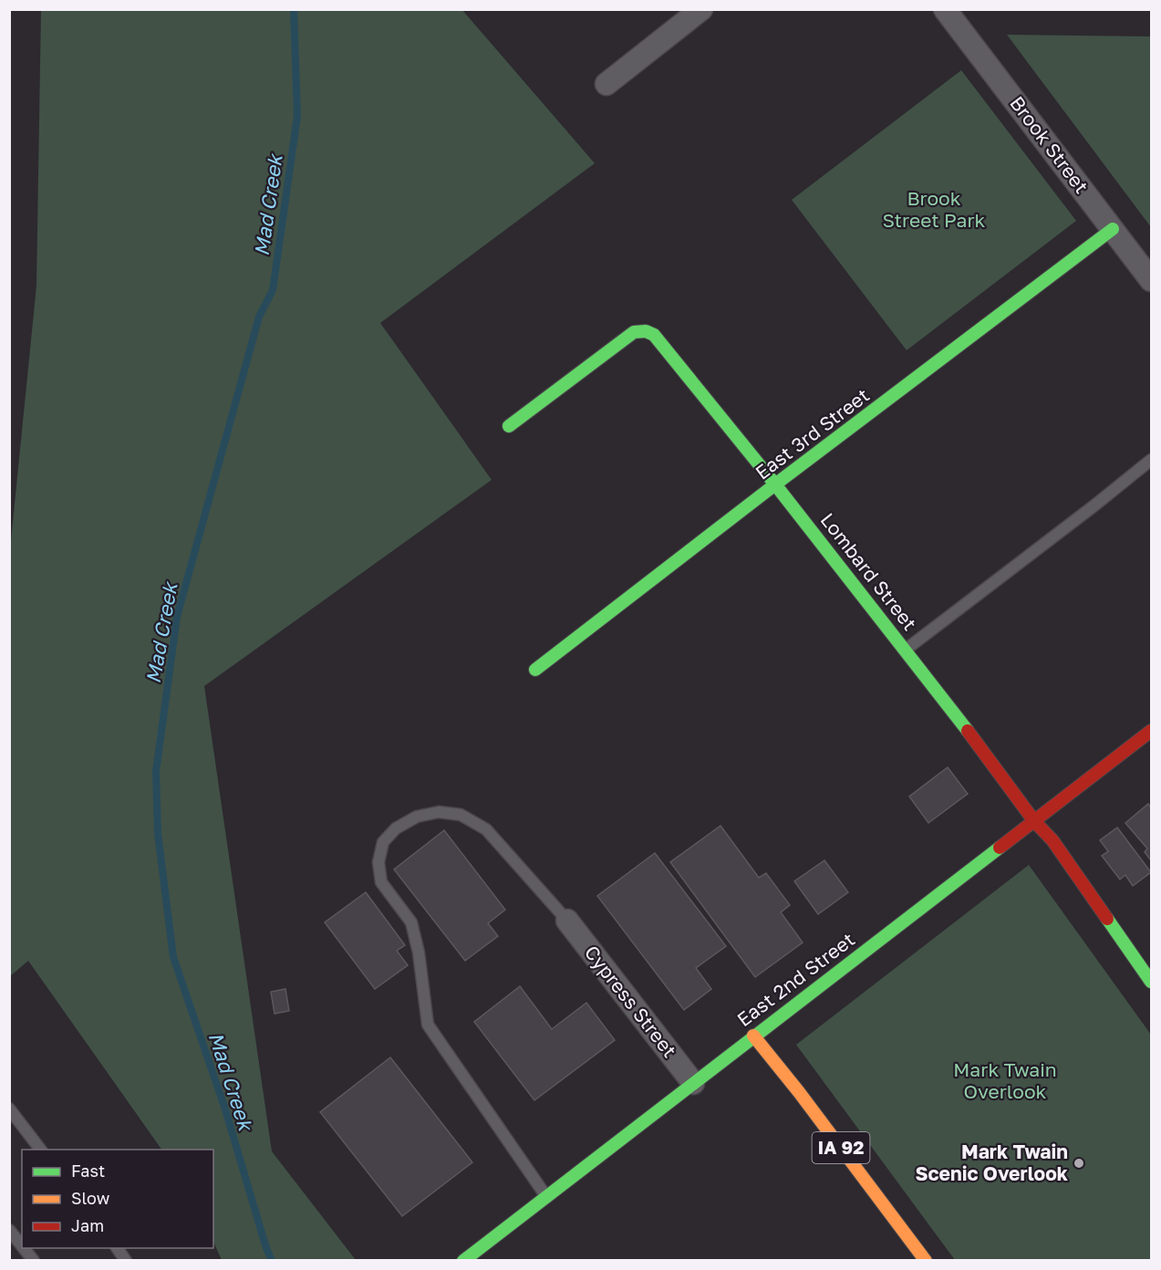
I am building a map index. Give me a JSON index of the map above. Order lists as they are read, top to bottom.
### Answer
{
  "streets": {
    "street": [
      "Brook Street",
      "East 3rd Street",
      "Lombard Street",
      "East 2nd Street",
      "Cypress Street",
      "IA 92"
    ]
  },
  "crossings": [
    ["Brook Street", "East 3rd Street"],
    ["East 3rd Street", "Lombard Street"],
    ["Lombard Street", "East 2nd Street"],
    ["East 2nd Street", "Cypress Street"],
    ["East 2nd Street", "IA 92"]
  ],
  "water": ["Mad Creek"],
  "parks": ["Brook Street Park", "Mark Twain Overlook"],
  "places": ["Mark Twain Scenic Overlook"],
  "legend": ["Fast", "Slow", "Jam"]
}
